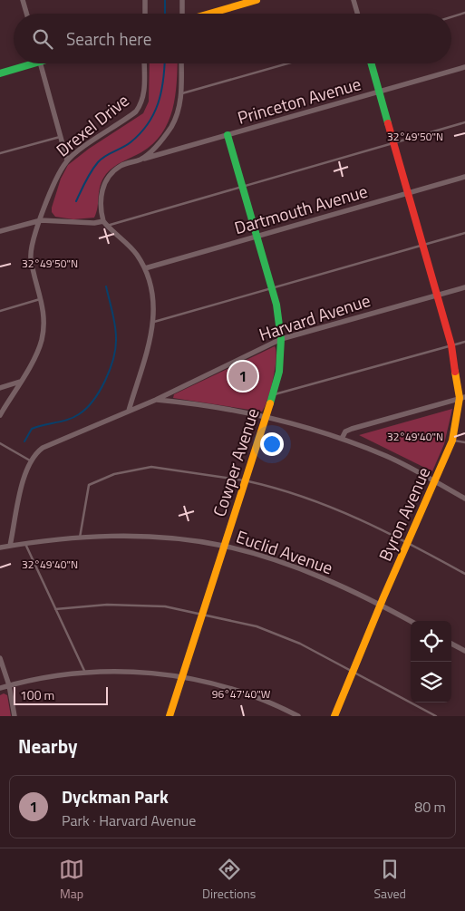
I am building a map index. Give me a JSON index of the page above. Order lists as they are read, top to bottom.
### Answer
{
  "streets": {
    "street": [
      "Princeton Avenue",
      "Drexel Drive",
      "Dartmouth Avenue",
      "Harvard Avenue",
      "Cowper Avenue",
      "Byron Avenue",
      "Euclid Avenue"
    ]
  },
  "crossings": [
    ["Princeton Avenue", "Cowper Avenue"],
    ["Princeton Avenue", "Byron Avenue"],
    ["Dartmouth Avenue", "Cowper Avenue"],
    ["Dartmouth Avenue", "Byron Avenue"],
    ["Harvard Avenue", "Cowper Avenue"],
    ["Harvard Avenue", "Byron Avenue"],
    ["Cowper Avenue", "Euclid Avenue"],
    ["Byron Avenue", "Euclid Avenue"]
  ],
  "scale_bar": "100 m",
  "page": {
    "search": "Search here",
    "pins": "1",
    "scale": "100 m",
    "heading": "Nearby",
    "list": [
      {
        "mark": "1",
        "name": "Dyckman Park",
        "note": "Park · Harvard Avenue",
        "value": "80 m"
      }
    ],
    "nav": ["Map", "Directions", "Saved"]
  },
  "coordinates": ["32°49'50\"N", "32°49'40\"N", "96°47'40\"W"]
}
